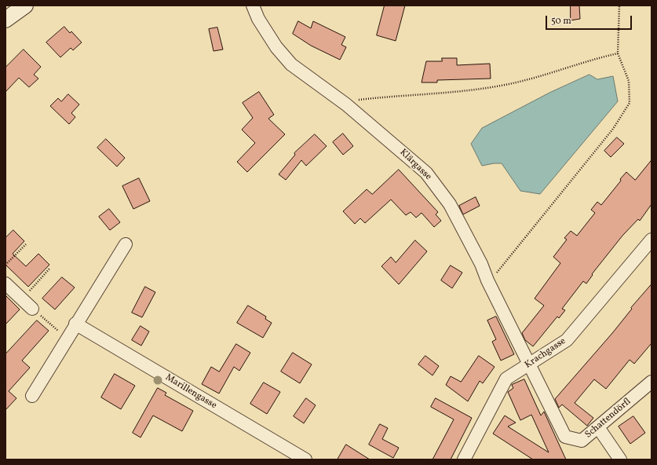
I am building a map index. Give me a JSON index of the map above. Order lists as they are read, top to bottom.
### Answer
{
  "streets": {
    "street": [
      "Klärgasse",
      "Krachgasse",
      "Marillengasse",
      "Schattendörfl"
    ]
  },
  "crossings": [
    ["Klärgasse", "Krachgasse"],
    ["Klärgasse", "Schattendörfl"],
    ["Krachgasse", "Schattendörfl"]
  ],
  "scale_bar": "50 m"
}
